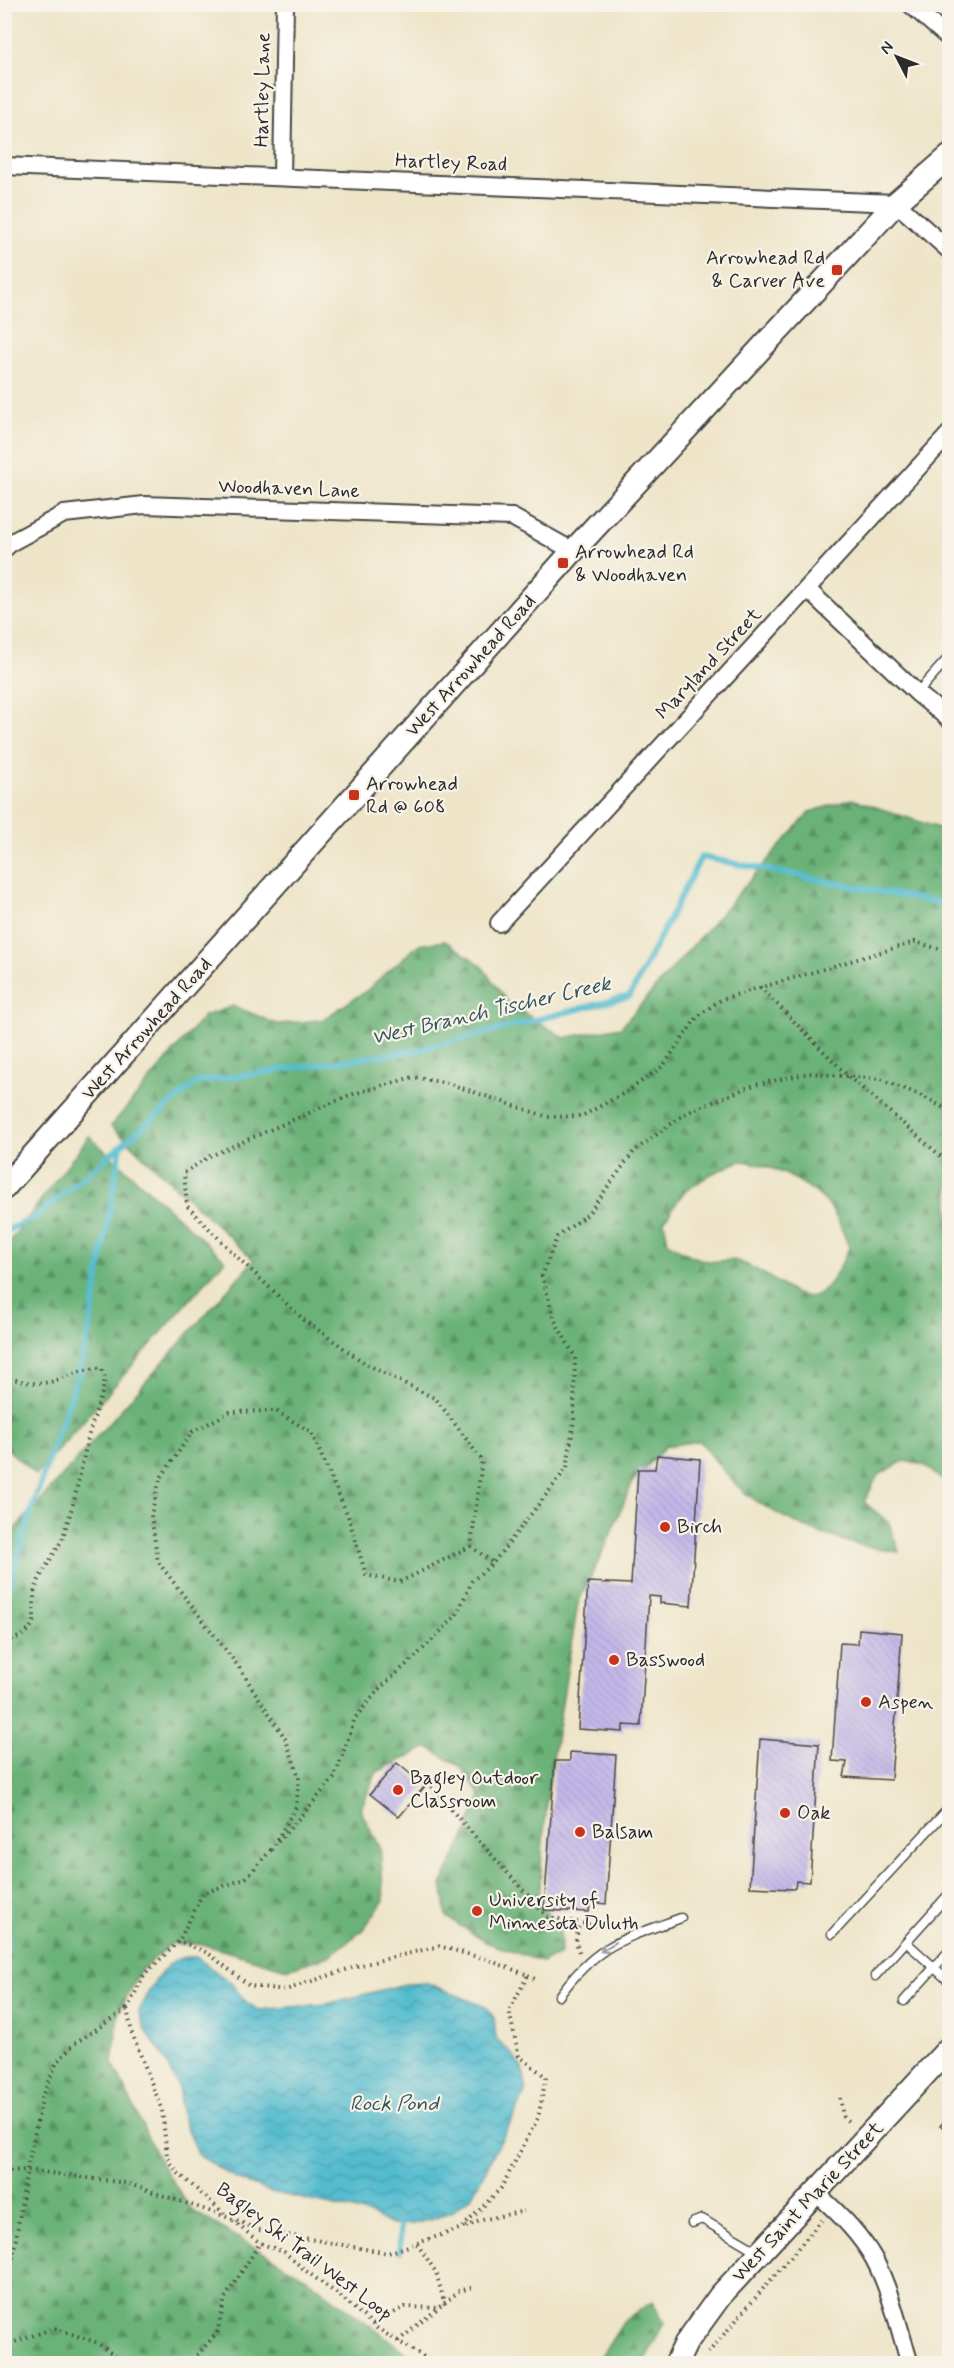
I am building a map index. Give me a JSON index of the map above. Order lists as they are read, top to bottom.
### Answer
{
  "streets": {
    "street": [
      "Hartley Lane",
      "Hartley Road",
      "Woodhaven Lane",
      "Maryland Street",
      "West Arrowhead Road",
      "West Saint Marie Street"
    ],
    "path": ["Bagley Ski Trail West Loop"]
  },
  "crossings": [
    ["Hartley Lane", "Hartley Road"],
    ["Hartley Road", "West Arrowhead Road"],
    ["Woodhaven Lane", "West Arrowhead Road"]
  ],
  "water": ["West Branch Tischer Creek", "Rock Pond"],
  "places": {
    "transit": ["Arrowhead Rd & Carver Ave", "Arrowhead Rd & Woodhaven", "Arrowhead Rd @ 608"],
    "other": [
      "Birch",
      "Basswood",
      "Aspen",
      "Bagley Outdoor Classroom",
      "Oak",
      "Balsam",
      "University of Minnesota Duluth"
    ]
  },
  "north": "top left"
}
